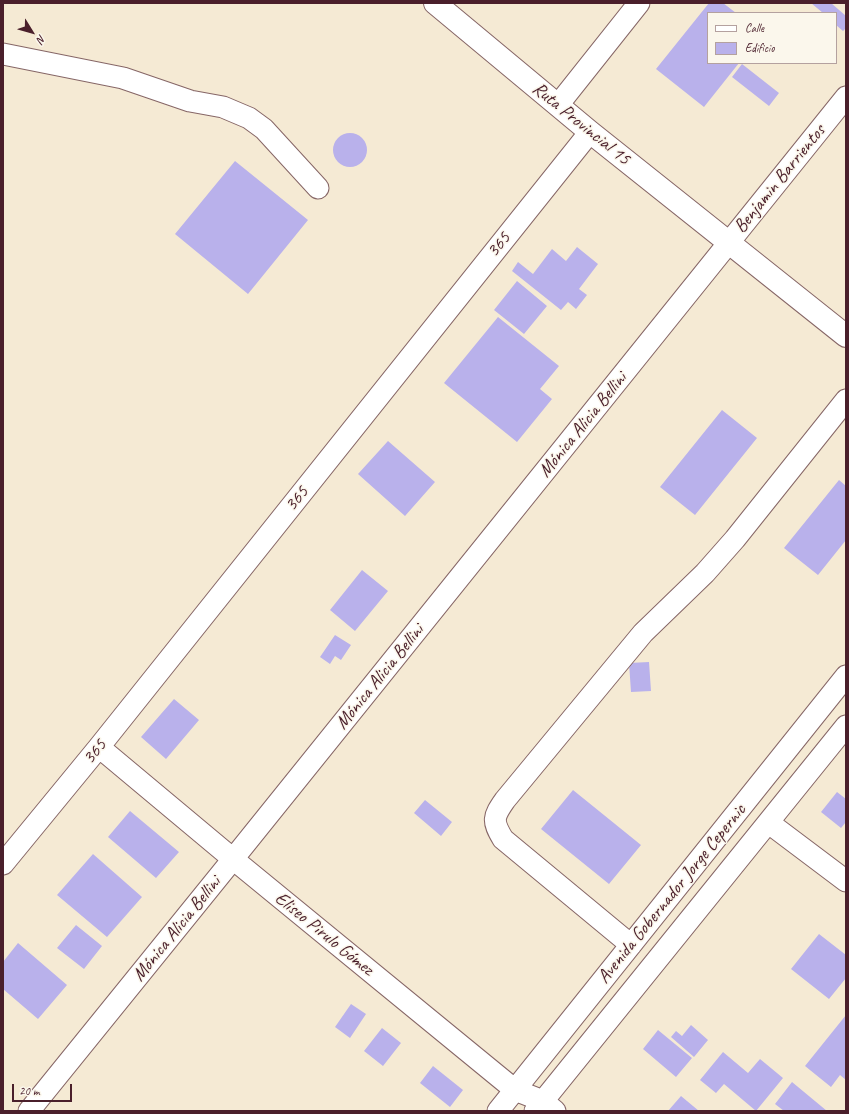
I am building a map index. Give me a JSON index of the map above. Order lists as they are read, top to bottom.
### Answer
{
  "streets": {
    "main road": ["Ruta Provincial 15"],
    "street": [
      "Benjamin Barrientos",
      "365",
      "Mónica Alicia Bellini",
      "Avenida Gobernador Jorge Cepernic",
      "Eliseo Pirulo Gómez"
    ]
  },
  "crossings": [
    ["Ruta Provincial 15", "Benjamin Barrientos"],
    ["Ruta Provincial 15", "365"],
    ["Ruta Provincial 15", "Mónica Alicia Bellini"],
    ["Benjamin Barrientos", "Mónica Alicia Bellini"],
    ["365", "Eliseo Pirulo Gómez"],
    ["Mónica Alicia Bellini", "Eliseo Pirulo Gómez"],
    ["Avenida Gobernador Jorge Cepernic", "Eliseo Pirulo Gómez"]
  ],
  "legend": ["Calle", "Edificio"],
  "scale_bar": "20 m",
  "north": "bottom right"
}
